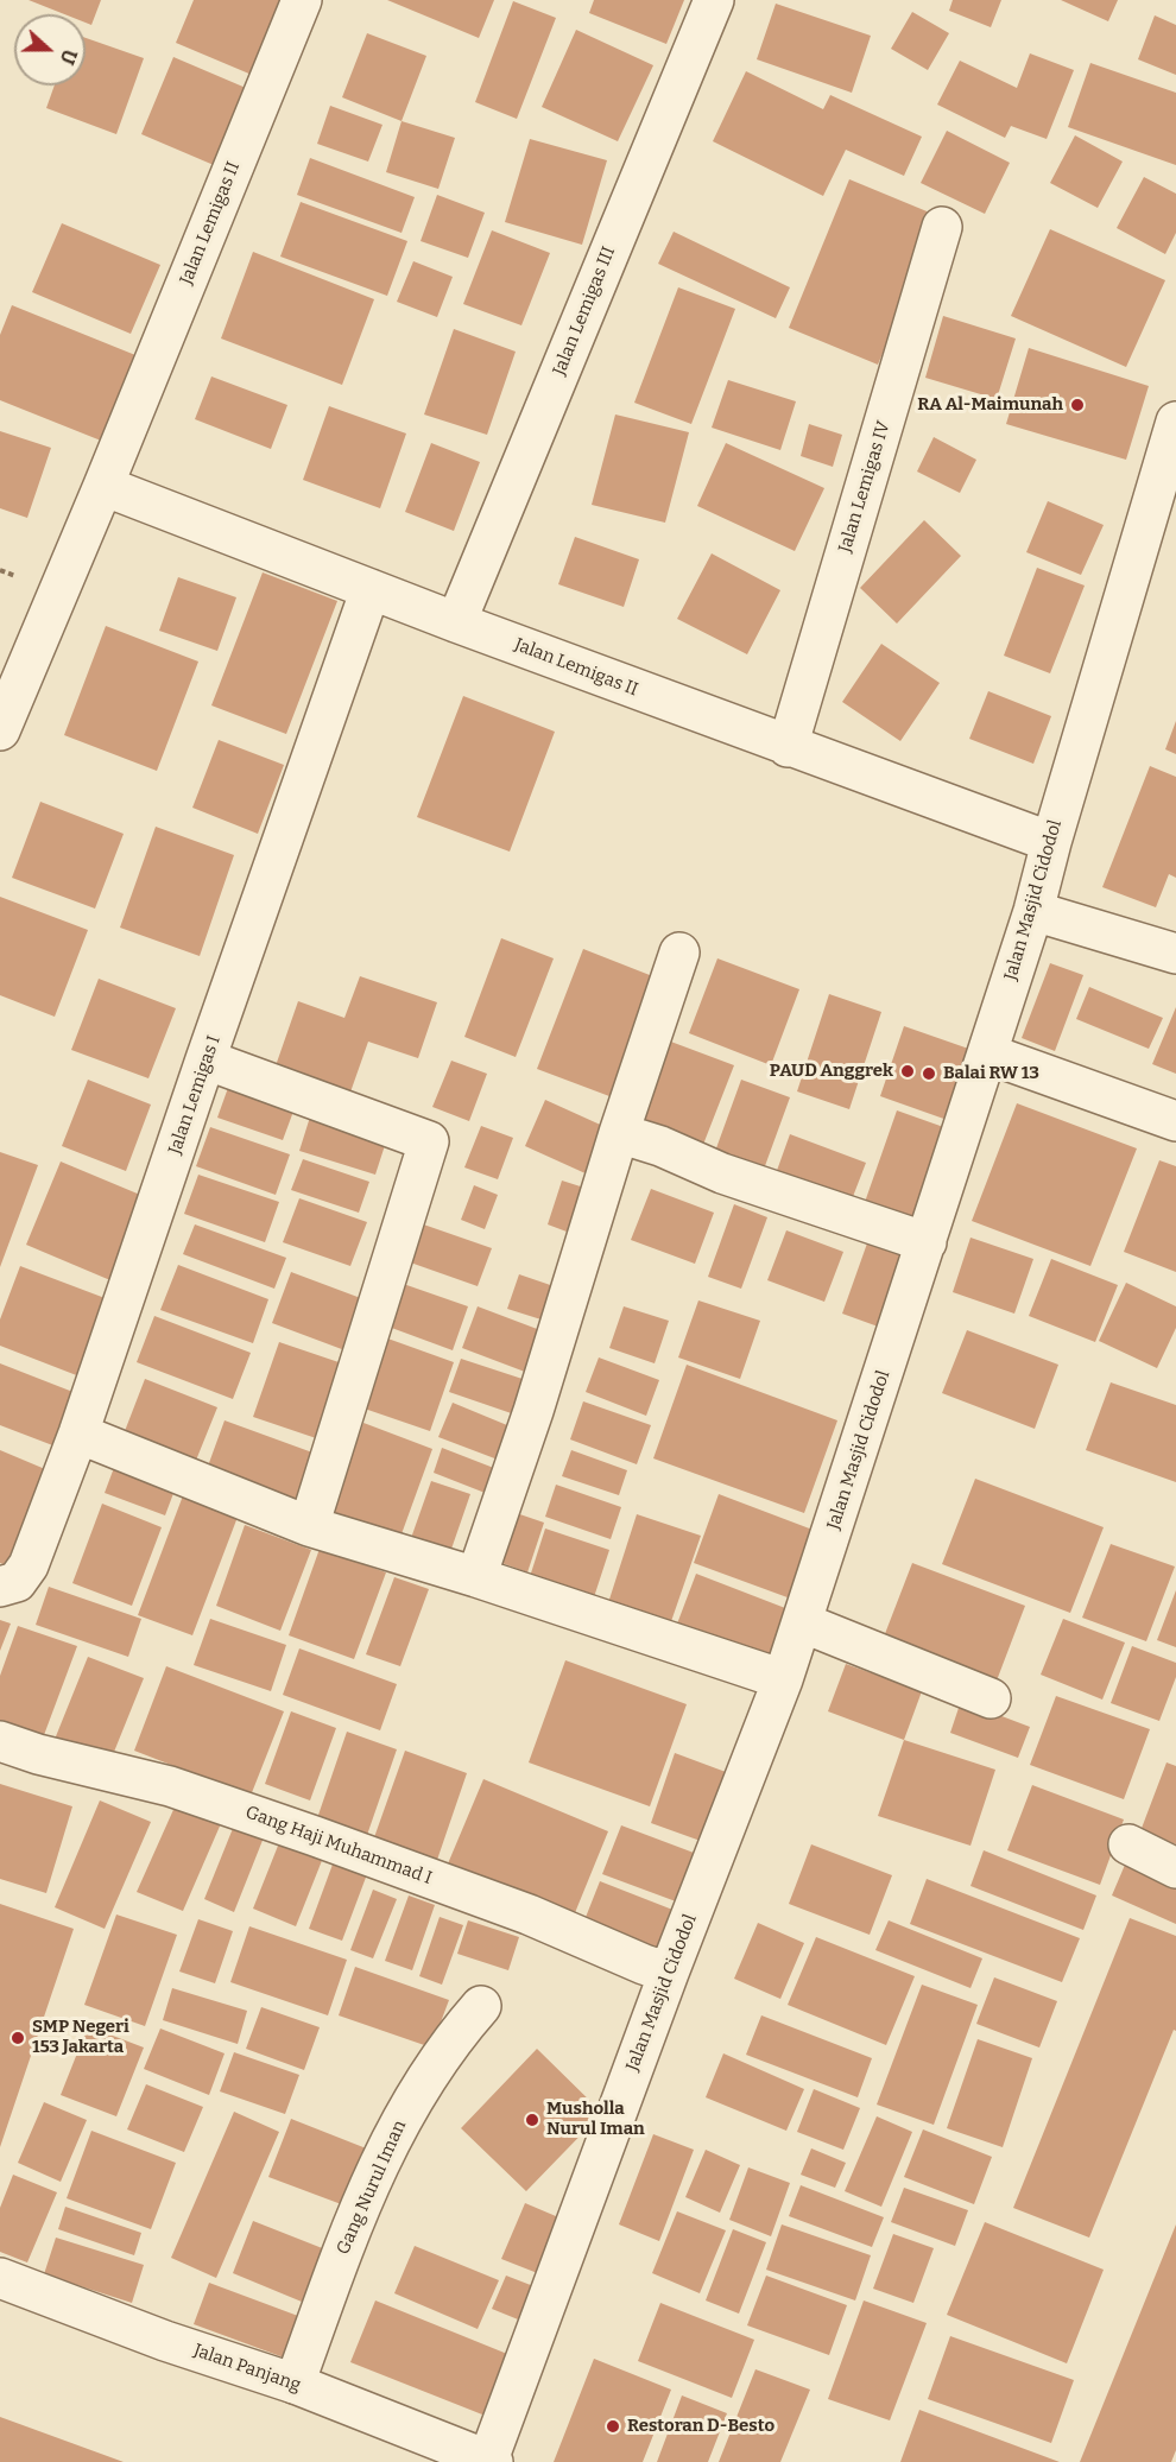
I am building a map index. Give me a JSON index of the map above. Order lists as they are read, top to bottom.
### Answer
{
  "streets": {
    "street": [
      "Jalan Lemigas II",
      "Jalan Lemigas III",
      "Jalan Lemigas IV",
      "Jalan Masjid Cidodol",
      "Jalan Lemigas I",
      "Gang Haji Muhammad I",
      "Gang Nurul Iman",
      "Jalan Panjang"
    ]
  },
  "crossings": [
    ["Jalan Lemigas II", "Jalan Lemigas III"],
    ["Jalan Lemigas II", "Jalan Lemigas IV"],
    ["Jalan Lemigas II", "Jalan Masjid Cidodol"],
    ["Jalan Lemigas II", "Jalan Lemigas I"],
    ["Jalan Masjid Cidodol", "Gang Haji Muhammad I"],
    ["Jalan Masjid Cidodol", "Jalan Panjang"],
    ["Gang Nurul Iman", "Jalan Panjang"]
  ],
  "places": [
    "RA Al-Maimunah",
    "PAUD Anggrek",
    "Balai RW 13",
    "SMP Negeri 153 Jakarta",
    "Musholla Nurul Iman",
    "Restoran D-Besto"
  ],
  "north": "right"
}
